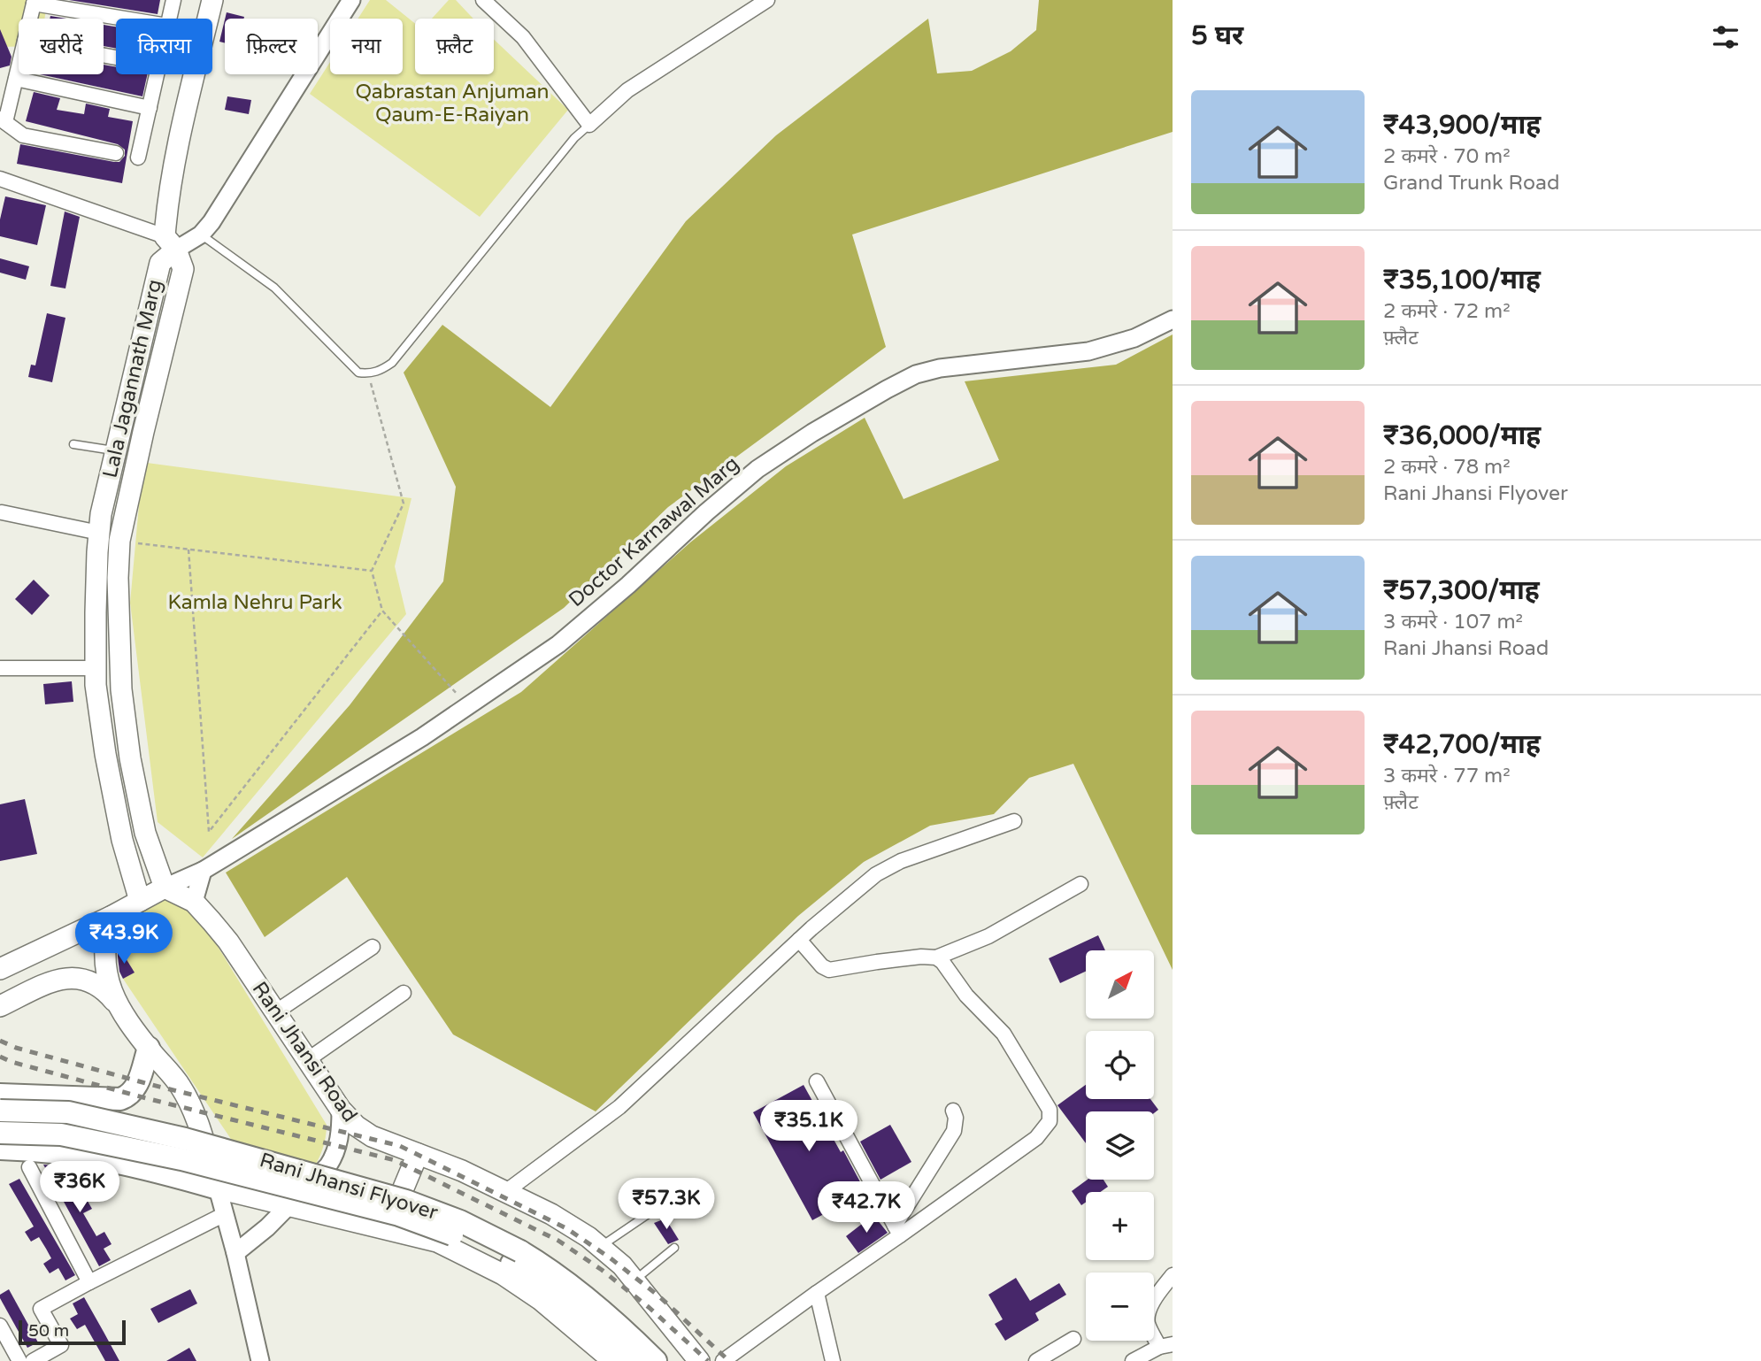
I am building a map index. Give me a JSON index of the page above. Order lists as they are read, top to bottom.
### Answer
{
  "streets": {
    "main road": ["Lala Jagannath Marg", "Rani Jhansi Road", "Rani Jhansi Flyover"],
    "street": ["Doctor Karnawal Marg"]
  },
  "crossings": [
    ["Lala Jagannath Marg", "Doctor Karnawal Marg"],
    ["Lala Jagannath Marg", "Rani Jhansi Road"],
    ["Doctor Karnawal Marg", "Rani Jhansi Road"]
  ],
  "parks": ["Qabrastan Anjuman Qaum-E-Raiyan", "Kamla Nehru Park"],
  "scale_bar": "50 m",
  "north": "top right",
  "page": {
    "heading": "5 घर",
    "chip": [
      "खरीदें",
      "किराया",
      "फ़िल्टर",
      "नया",
      "फ़्लैट"
    ],
    "list": [
      {
        "name": "₹43,900/माह",
        "note": "2 कमरे · 70 m² · Grand Trunk Road"
      },
      {
        "name": "₹35,100/माह",
        "note": "2 कमरे · 72 m² · फ़्लैट"
      },
      {
        "name": "₹36,000/माह",
        "note": "2 कमरे · 78 m² · Rani Jhansi Flyover"
      },
      {
        "name": "₹57,300/माह",
        "note": "3 कमरे · 107 m² · Rani Jhansi Road"
      },
      {
        "name": "₹42,700/माह",
        "note": "3 कमरे · 77 m² · फ़्लैट"
      }
    ],
    "price": [
      "₹43.9K",
      "₹35.1K",
      "₹36K",
      "₹57.3K",
      "₹42.7K"
    ],
    "map_buttons": ["+", "−"],
    "scale": "50 m"
  }
}
